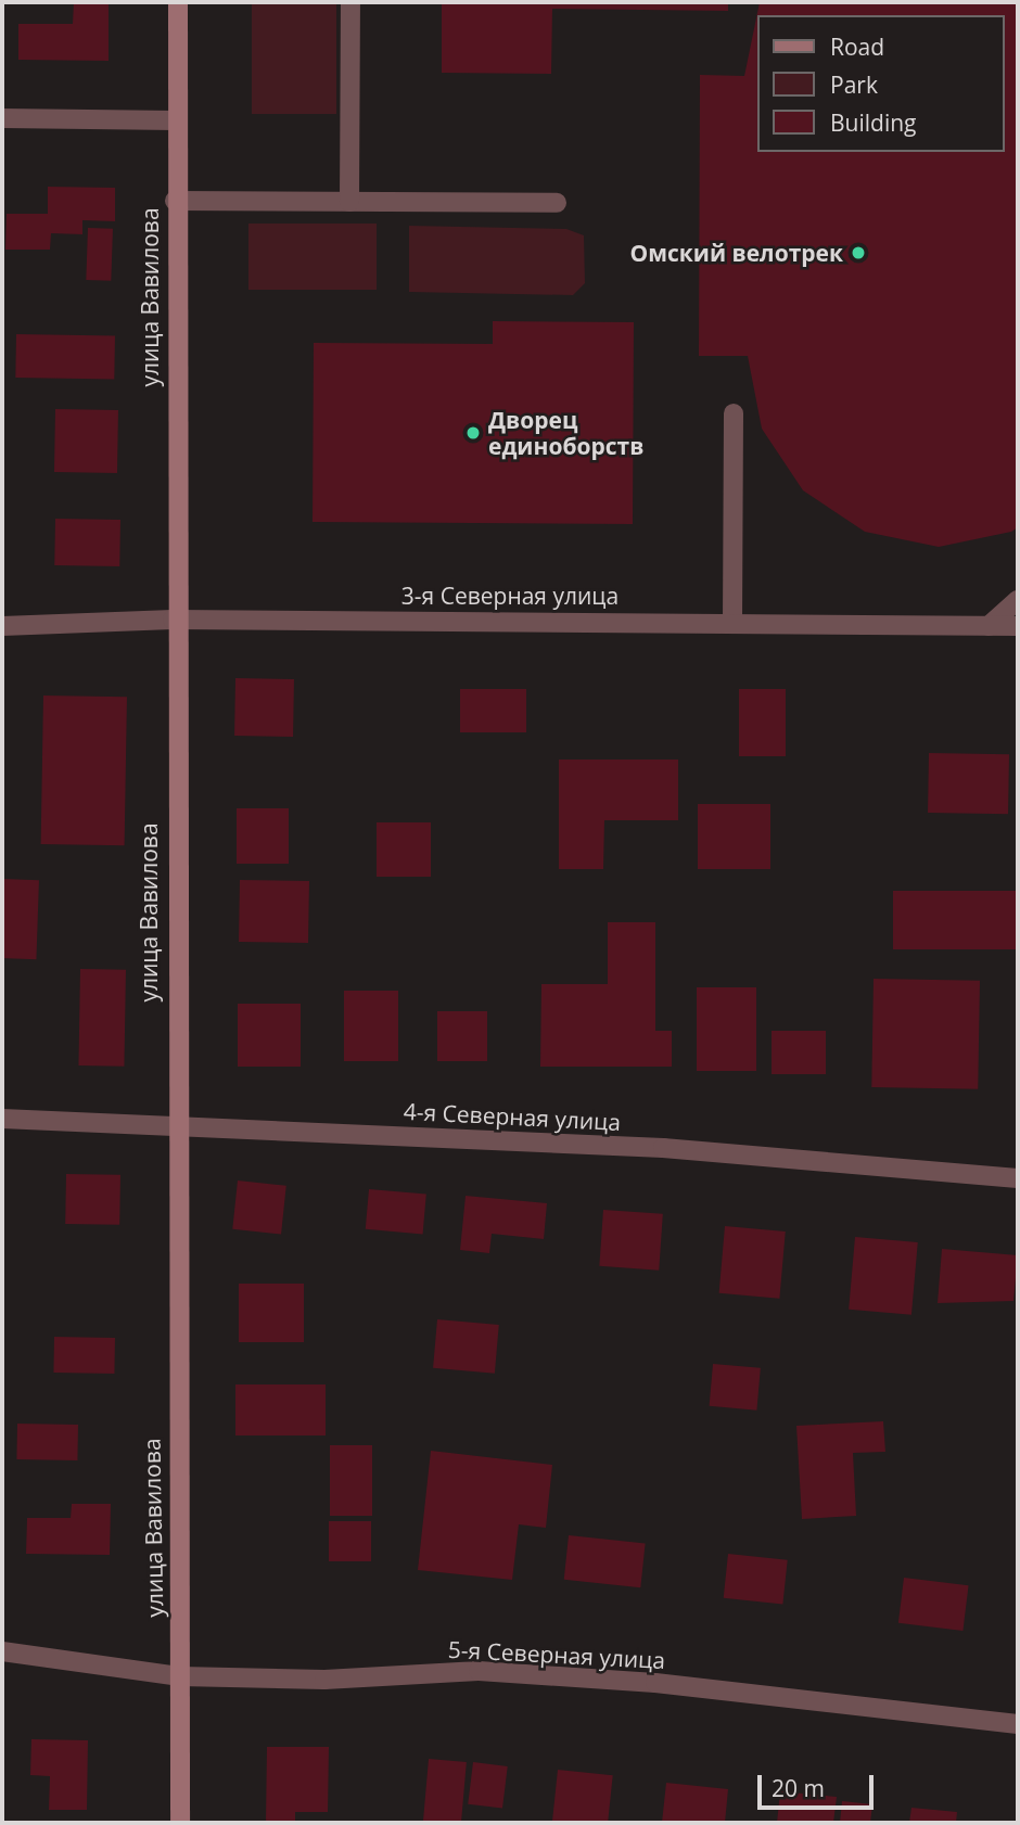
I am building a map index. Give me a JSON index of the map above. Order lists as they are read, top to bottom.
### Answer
{
  "streets": {
    "street": [
      "улица Вавилова",
      "3-я Северная улица",
      "4-я Северная улица",
      "5-я Северная улица"
    ]
  },
  "crossings": [
    ["улица Вавилова", "3-я Северная улица"],
    ["улица Вавилова", "4-я Северная улица"],
    ["улица Вавилова", "5-я Северная улица"]
  ],
  "places": ["Омский велотрек", "Дворец единоборств"],
  "legend": ["Road", "Park", "Building"],
  "scale_bar": "20 m"
}
